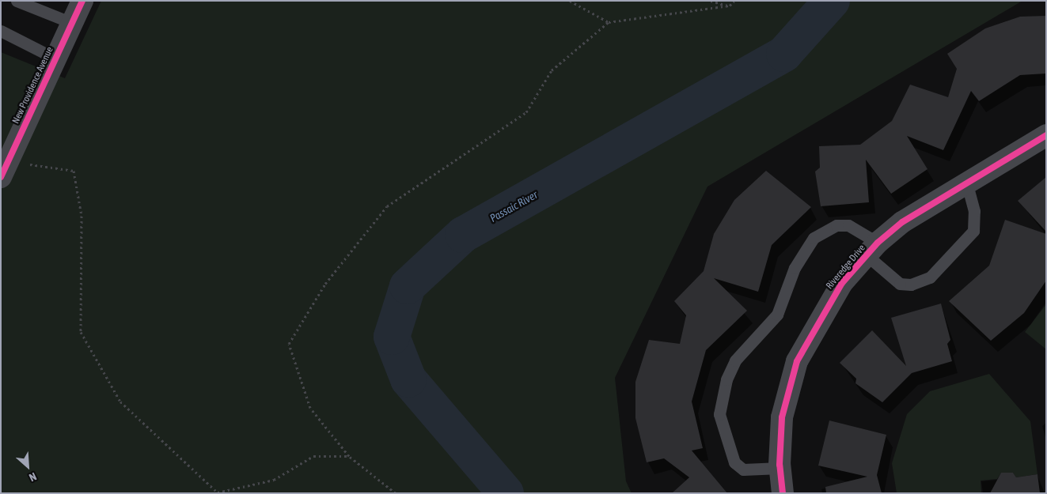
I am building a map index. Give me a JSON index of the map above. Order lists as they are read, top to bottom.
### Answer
{
  "streets": {
    "street": ["New Providence Avenue", "Riveredge Drive"]
  },
  "water": ["Passaic River"],
  "north": "bottom right"
}
